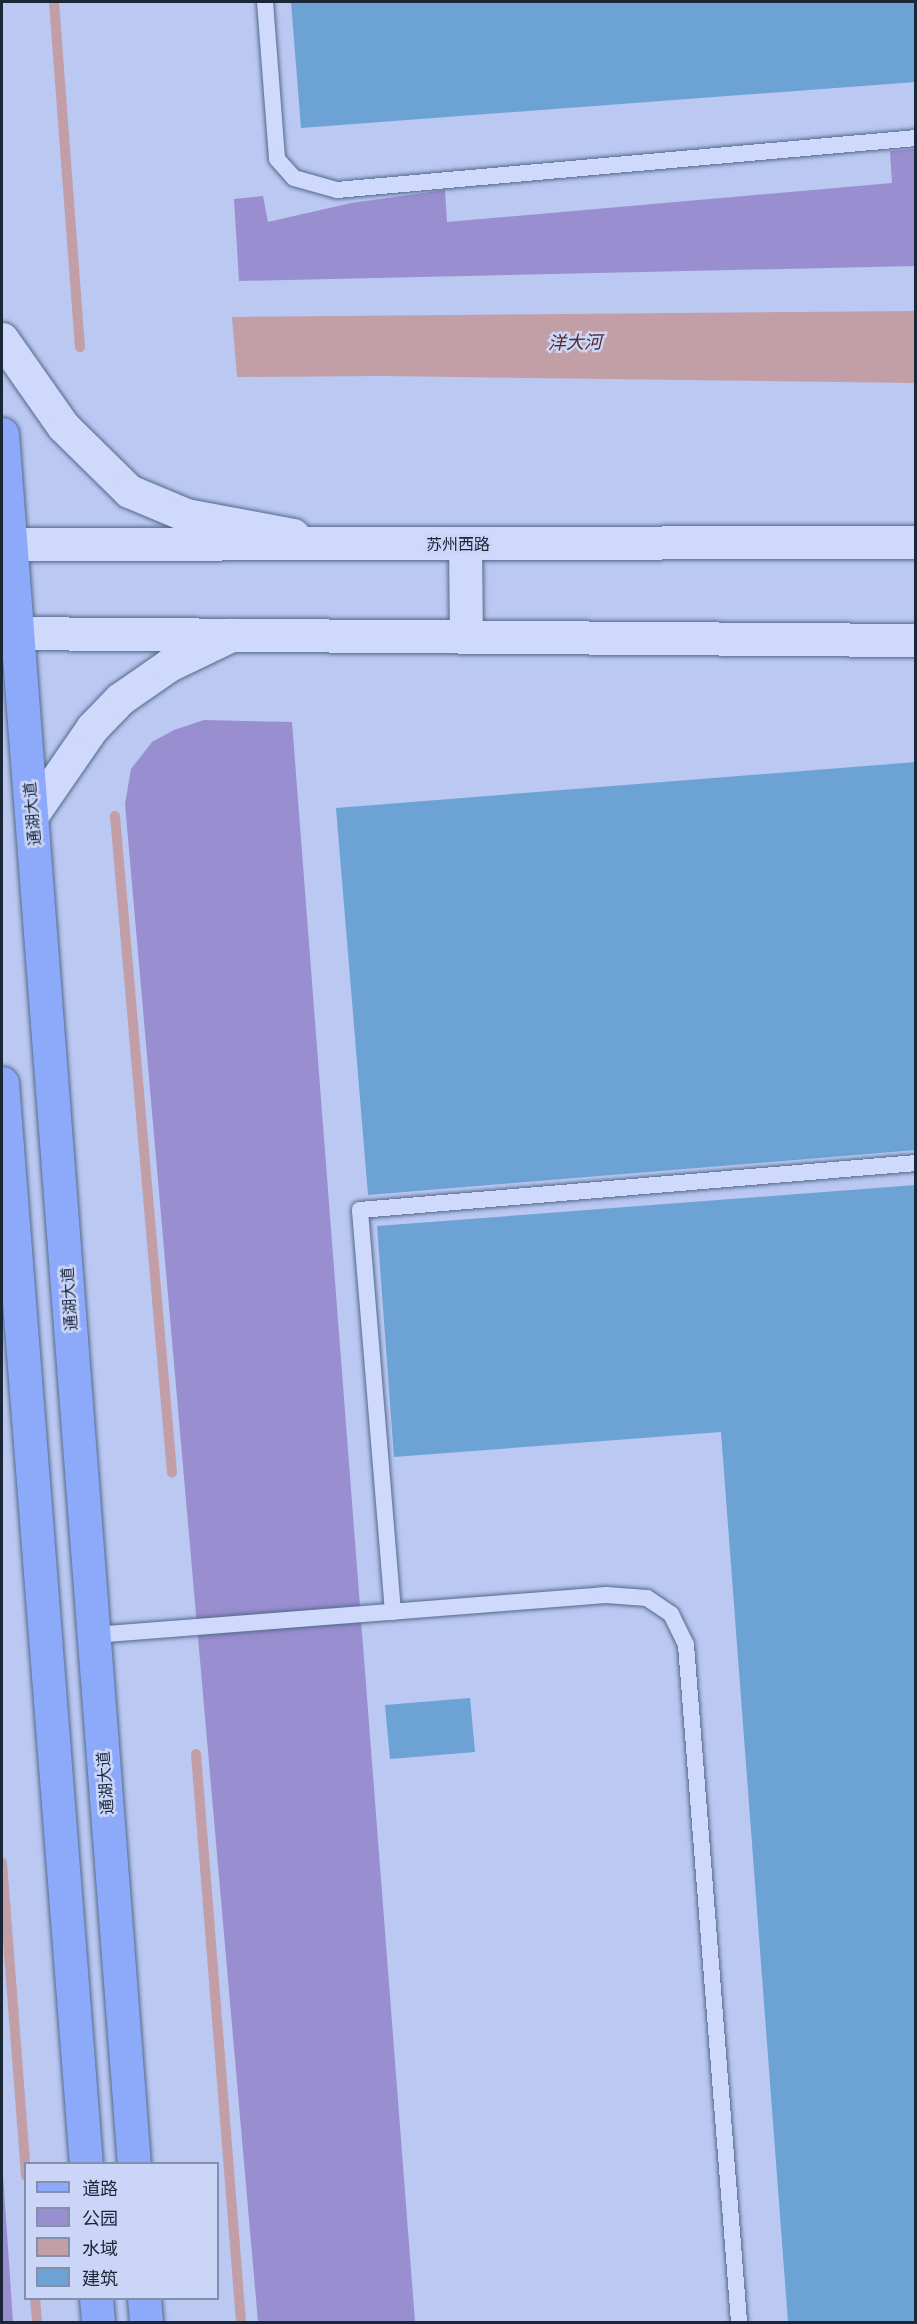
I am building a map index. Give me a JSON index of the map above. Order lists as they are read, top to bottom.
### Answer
{
  "streets": {
    "main road": ["苏州西路", "通湖大道"]
  },
  "crossings": [
    ["苏州西路", "通湖大道"]
  ],
  "water": ["洋大河"],
  "legend": [
    "道路",
    "公园",
    "水域",
    "建筑"
  ]
}
